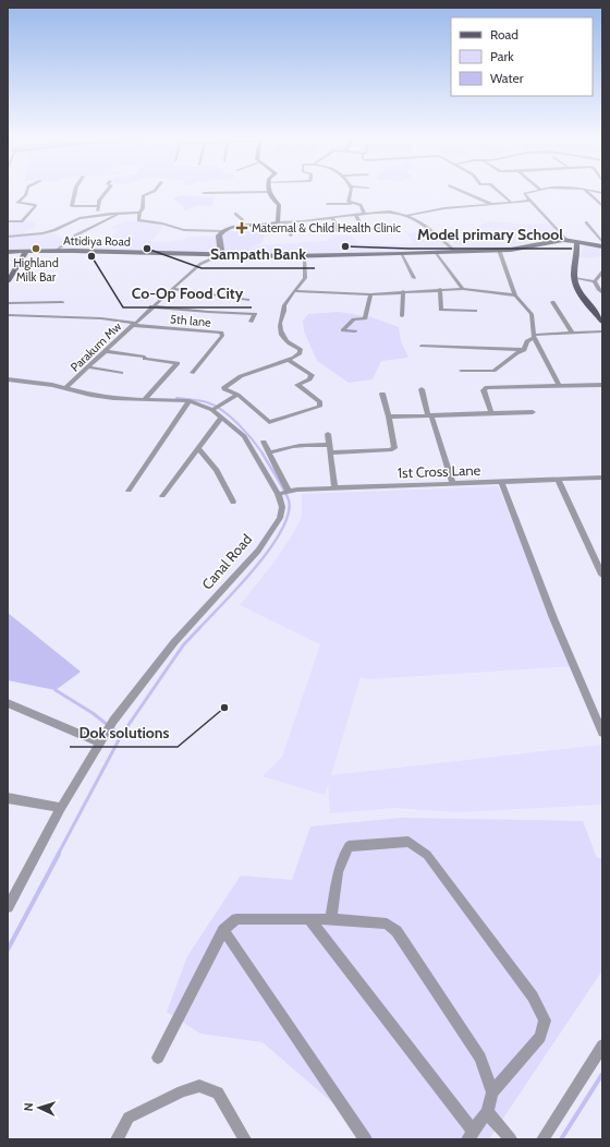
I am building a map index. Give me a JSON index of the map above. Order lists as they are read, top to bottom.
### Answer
{
  "streets": {
    "main road": ["Attidiya Road"],
    "street": [
      "5th lane",
      "Parakum Mw",
      "1st Cross Lane",
      "Canal Road"
    ]
  },
  "crossings": [
    ["Attidiya Road", "Parakum Mw"],
    ["5th lane", "Parakum Mw"],
    ["Parakum Mw", "Canal Road"],
    ["1st Cross Lane", "Canal Road"]
  ],
  "places": {
    "health": ["Maternal & Child Health Clinic"],
    "other": [
      "Model primary School",
      "Highland Milk Bar",
      "Sampath Bank",
      "Co-Op Food City",
      "Dok solutions"
    ]
  },
  "legend": ["Road", "Park", "Water"],
  "north": "left"
}
